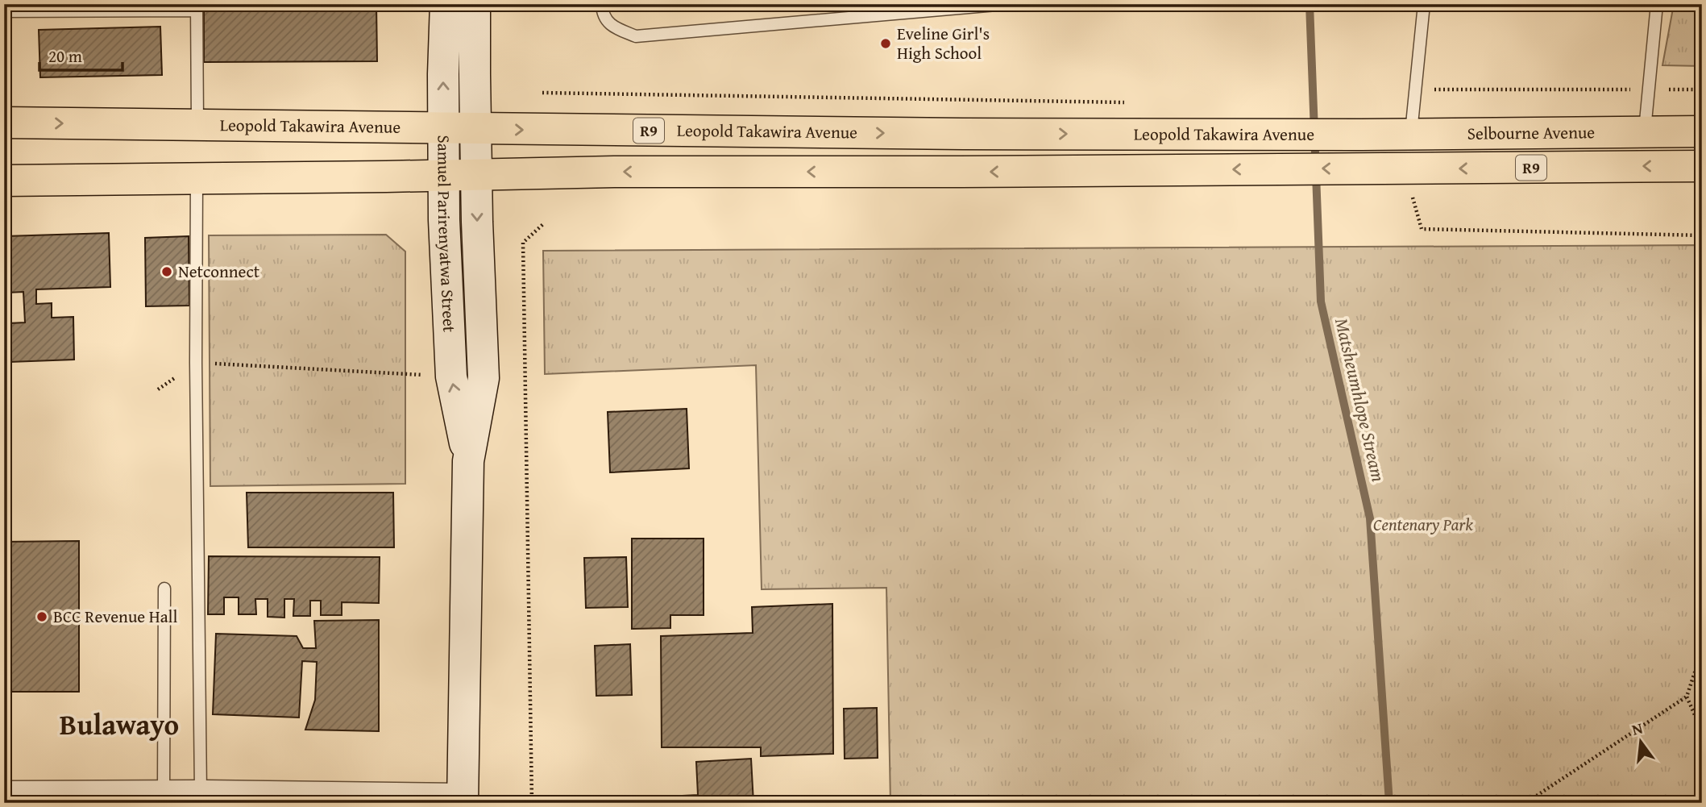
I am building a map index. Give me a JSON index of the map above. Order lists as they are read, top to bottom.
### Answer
{
  "streets": {
    "highway": ["Leopold Takawira Avenue", "R9", "Selbourne Avenue"],
    "street": ["Samuel Parirenyatwa Street"]
  },
  "crossings": [
    ["Leopold Takawira Avenue", "Selbourne Avenue"],
    ["Leopold Takawira Avenue", "Samuel Parirenyatwa Street"]
  ],
  "districts": ["Bulawayo"],
  "water": ["Matsheumhlope Stream"],
  "parks": ["Centenary Park"],
  "places": ["Eveline Girl's High School", "Netconnect", "BCC Revenue Hall"],
  "scale_bar": "20 m",
  "north": "top"
}
